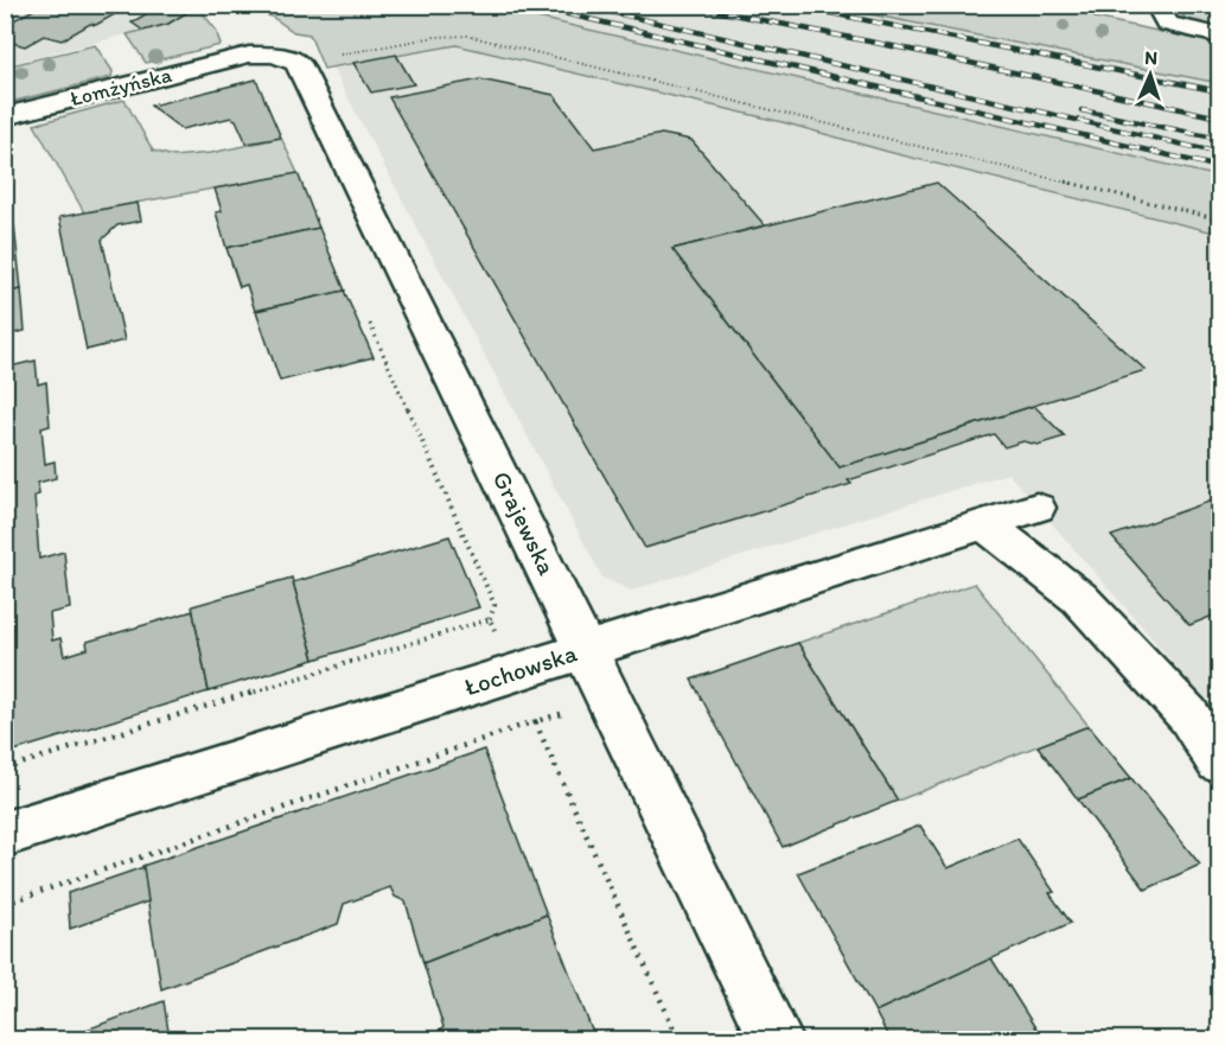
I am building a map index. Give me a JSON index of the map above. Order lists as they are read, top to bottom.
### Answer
{
  "streets": {
    "street": ["Łomżyńska", "Grajewska", "Łochowska"]
  },
  "crossings": [
    ["Łomżyńska", "Grajewska"],
    ["Grajewska", "Łochowska"]
  ],
  "north": "top"
}
